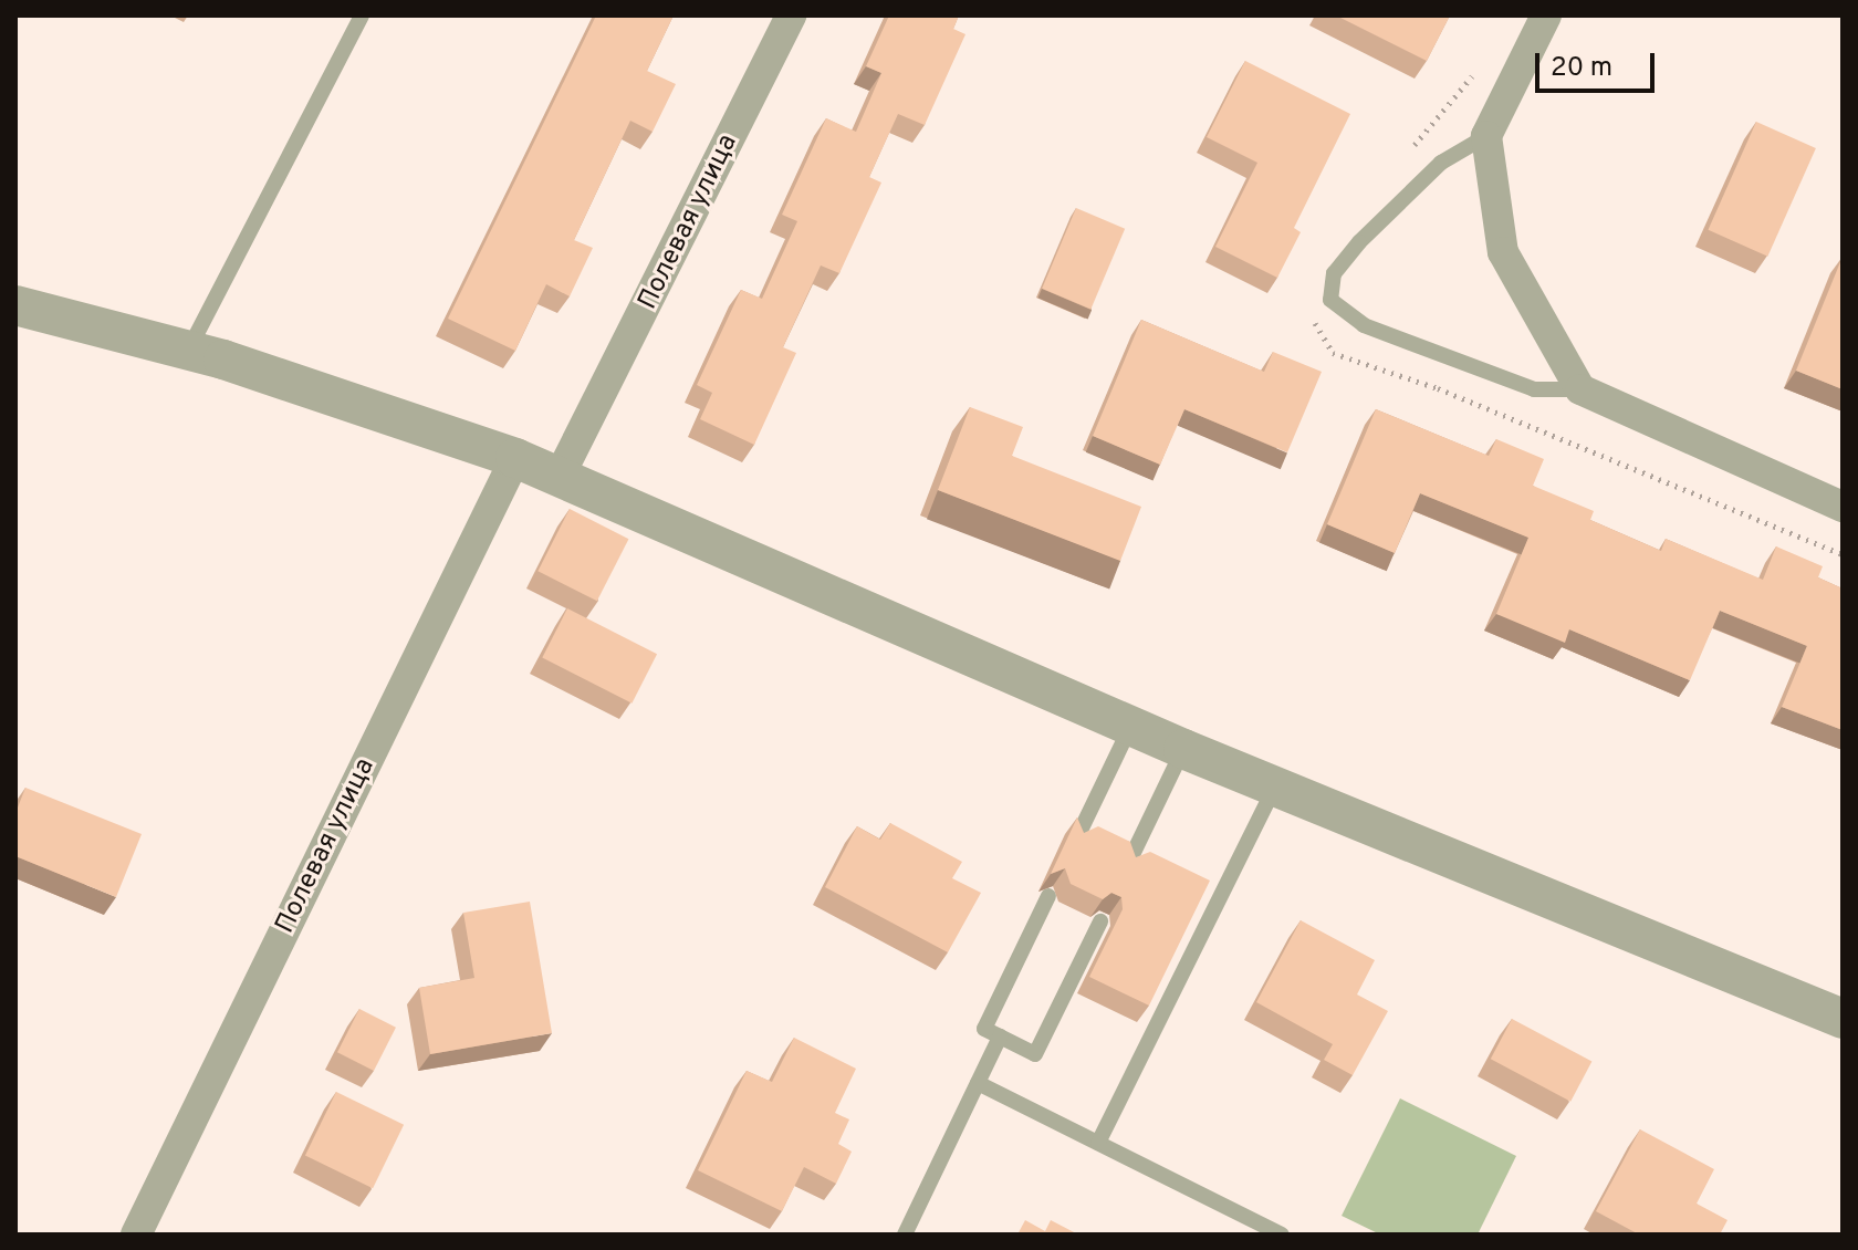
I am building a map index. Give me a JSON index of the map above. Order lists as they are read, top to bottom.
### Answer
{
  "streets": {
    "street": ["Полевая улица"]
  },
  "scale_bar": "20 m"
}
